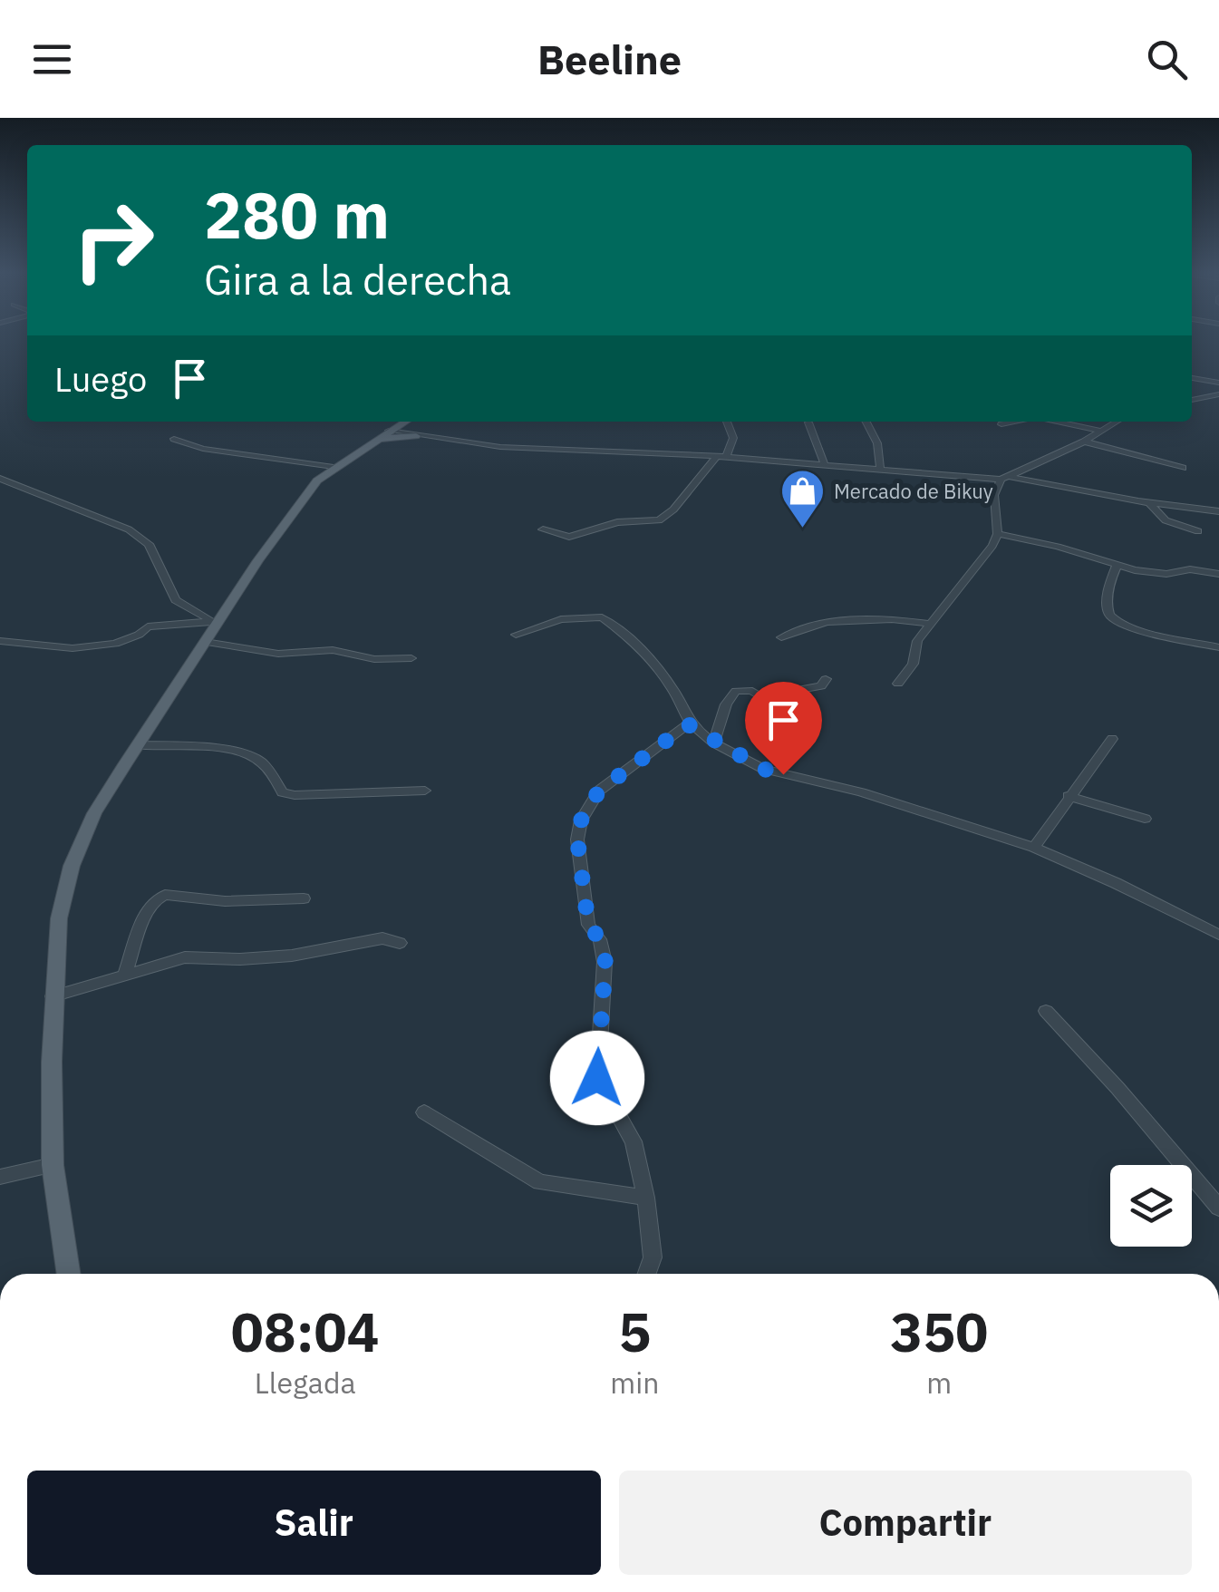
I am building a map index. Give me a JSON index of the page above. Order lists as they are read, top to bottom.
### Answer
{
  "places": {
    "shop": ["Mercado de Bikuy"]
  },
  "page": {
    "header": "Beeline",
    "turn": ["280 m", "Gira a la derecha"],
    "then": "Luego",
    "eta": [
      "08:04",
      "Llegada",
      "5",
      "min",
      "350",
      "m"
    ],
    "buttons": ["Salir", "Compartir"]
  }
}
